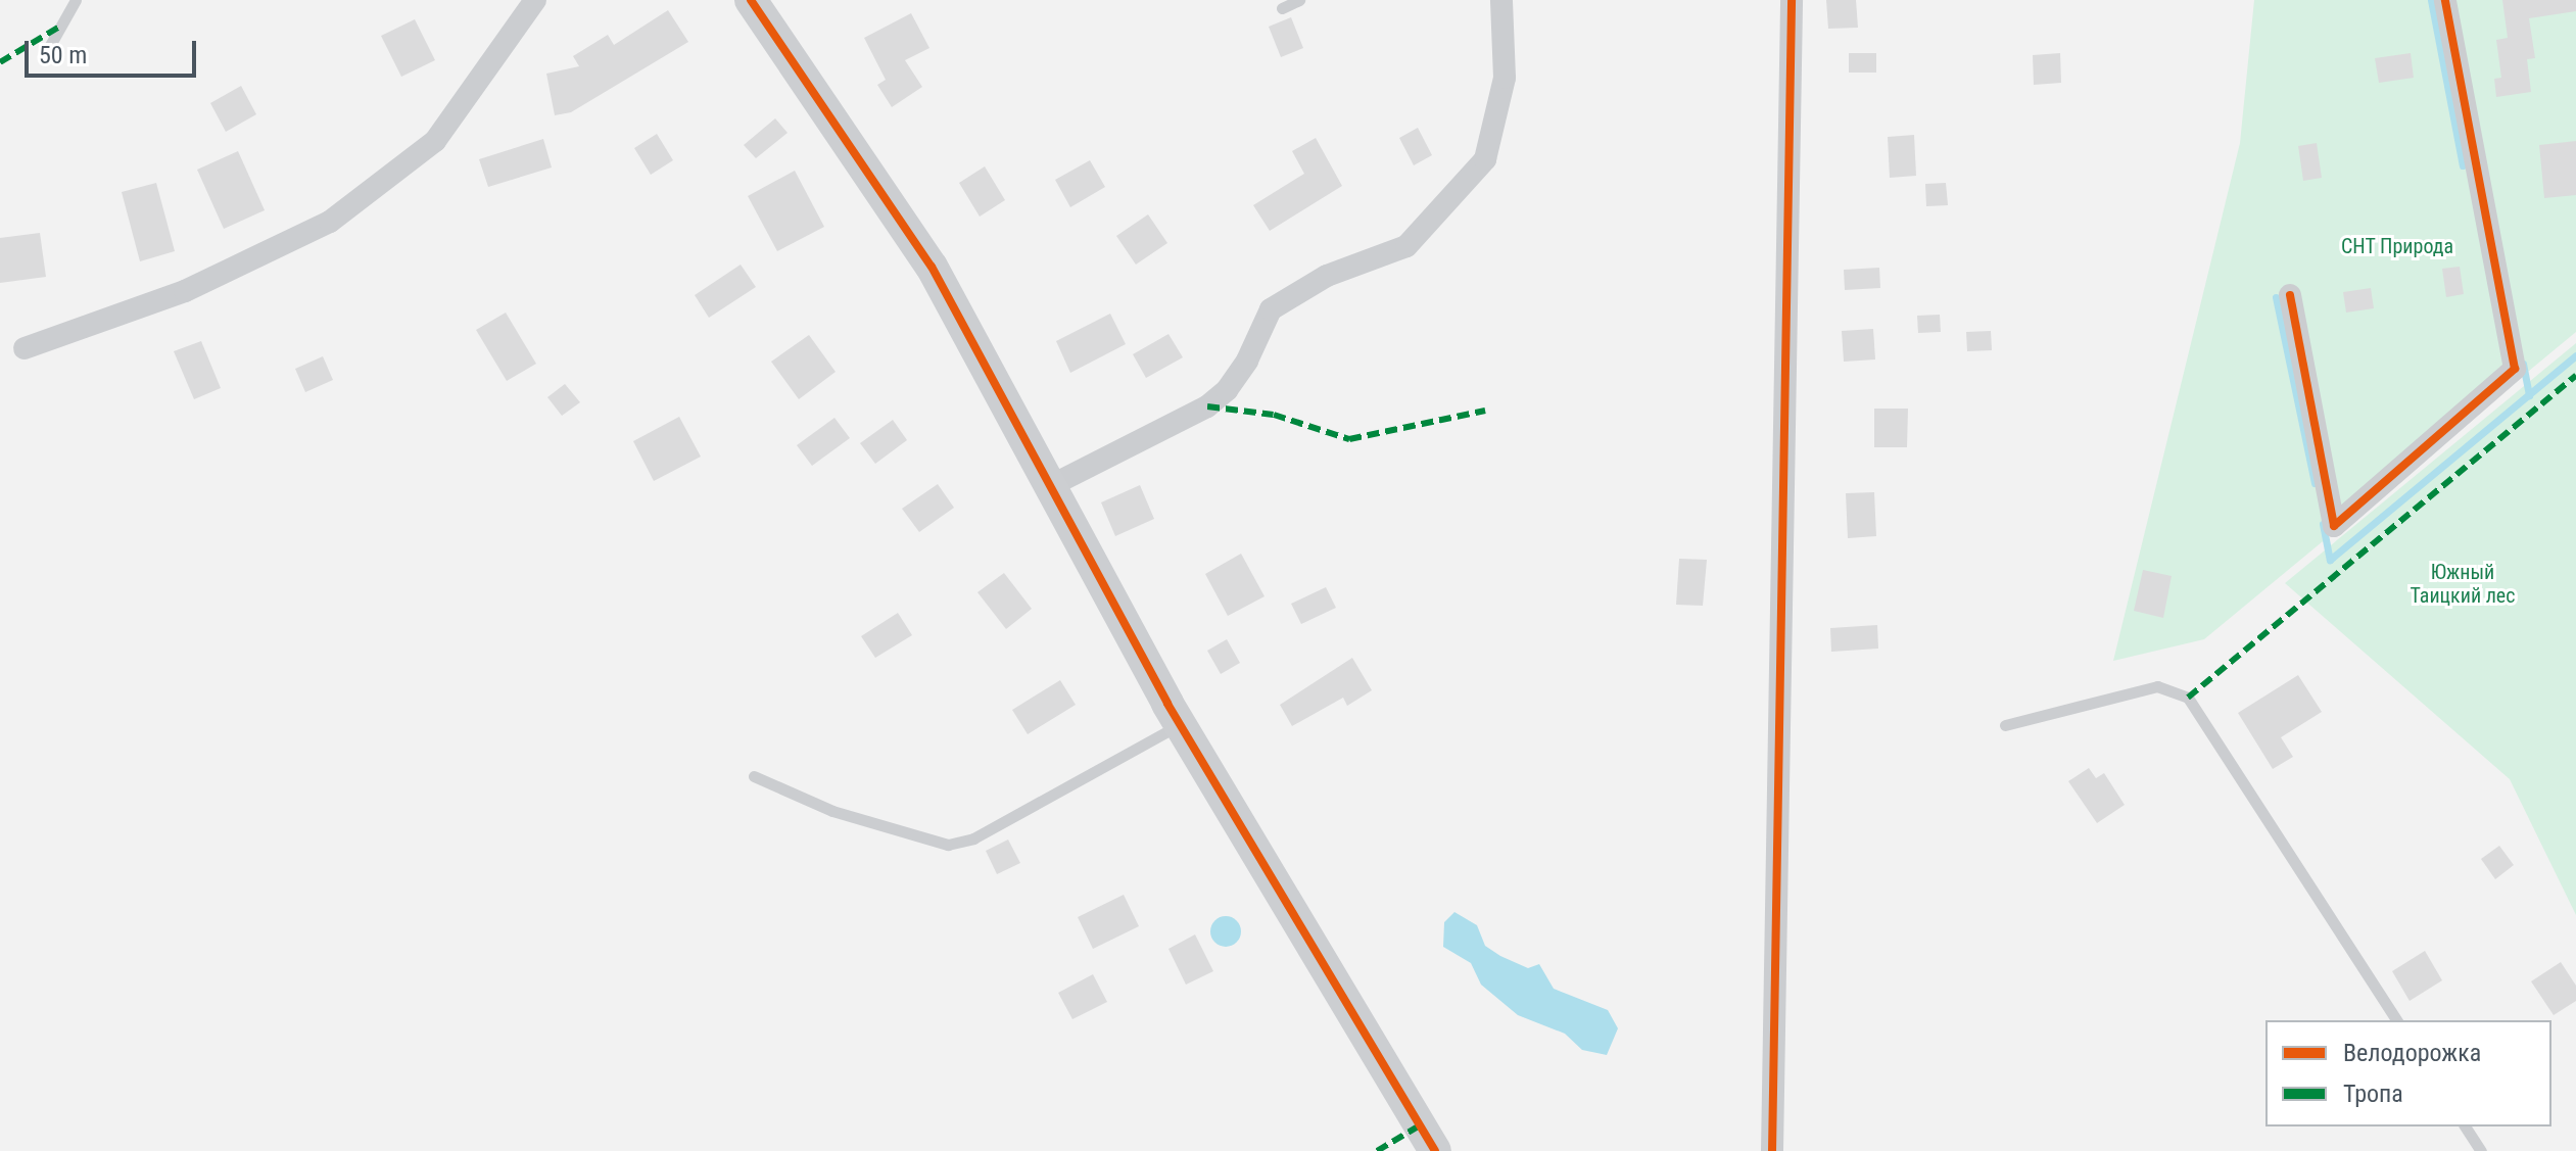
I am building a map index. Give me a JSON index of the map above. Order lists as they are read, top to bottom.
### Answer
{
  "parks": ["СНТ Природа", "Южный Таицкий лес"],
  "legend": ["Велодорожка", "Тропа"],
  "scale_bar": "50 m"
}
